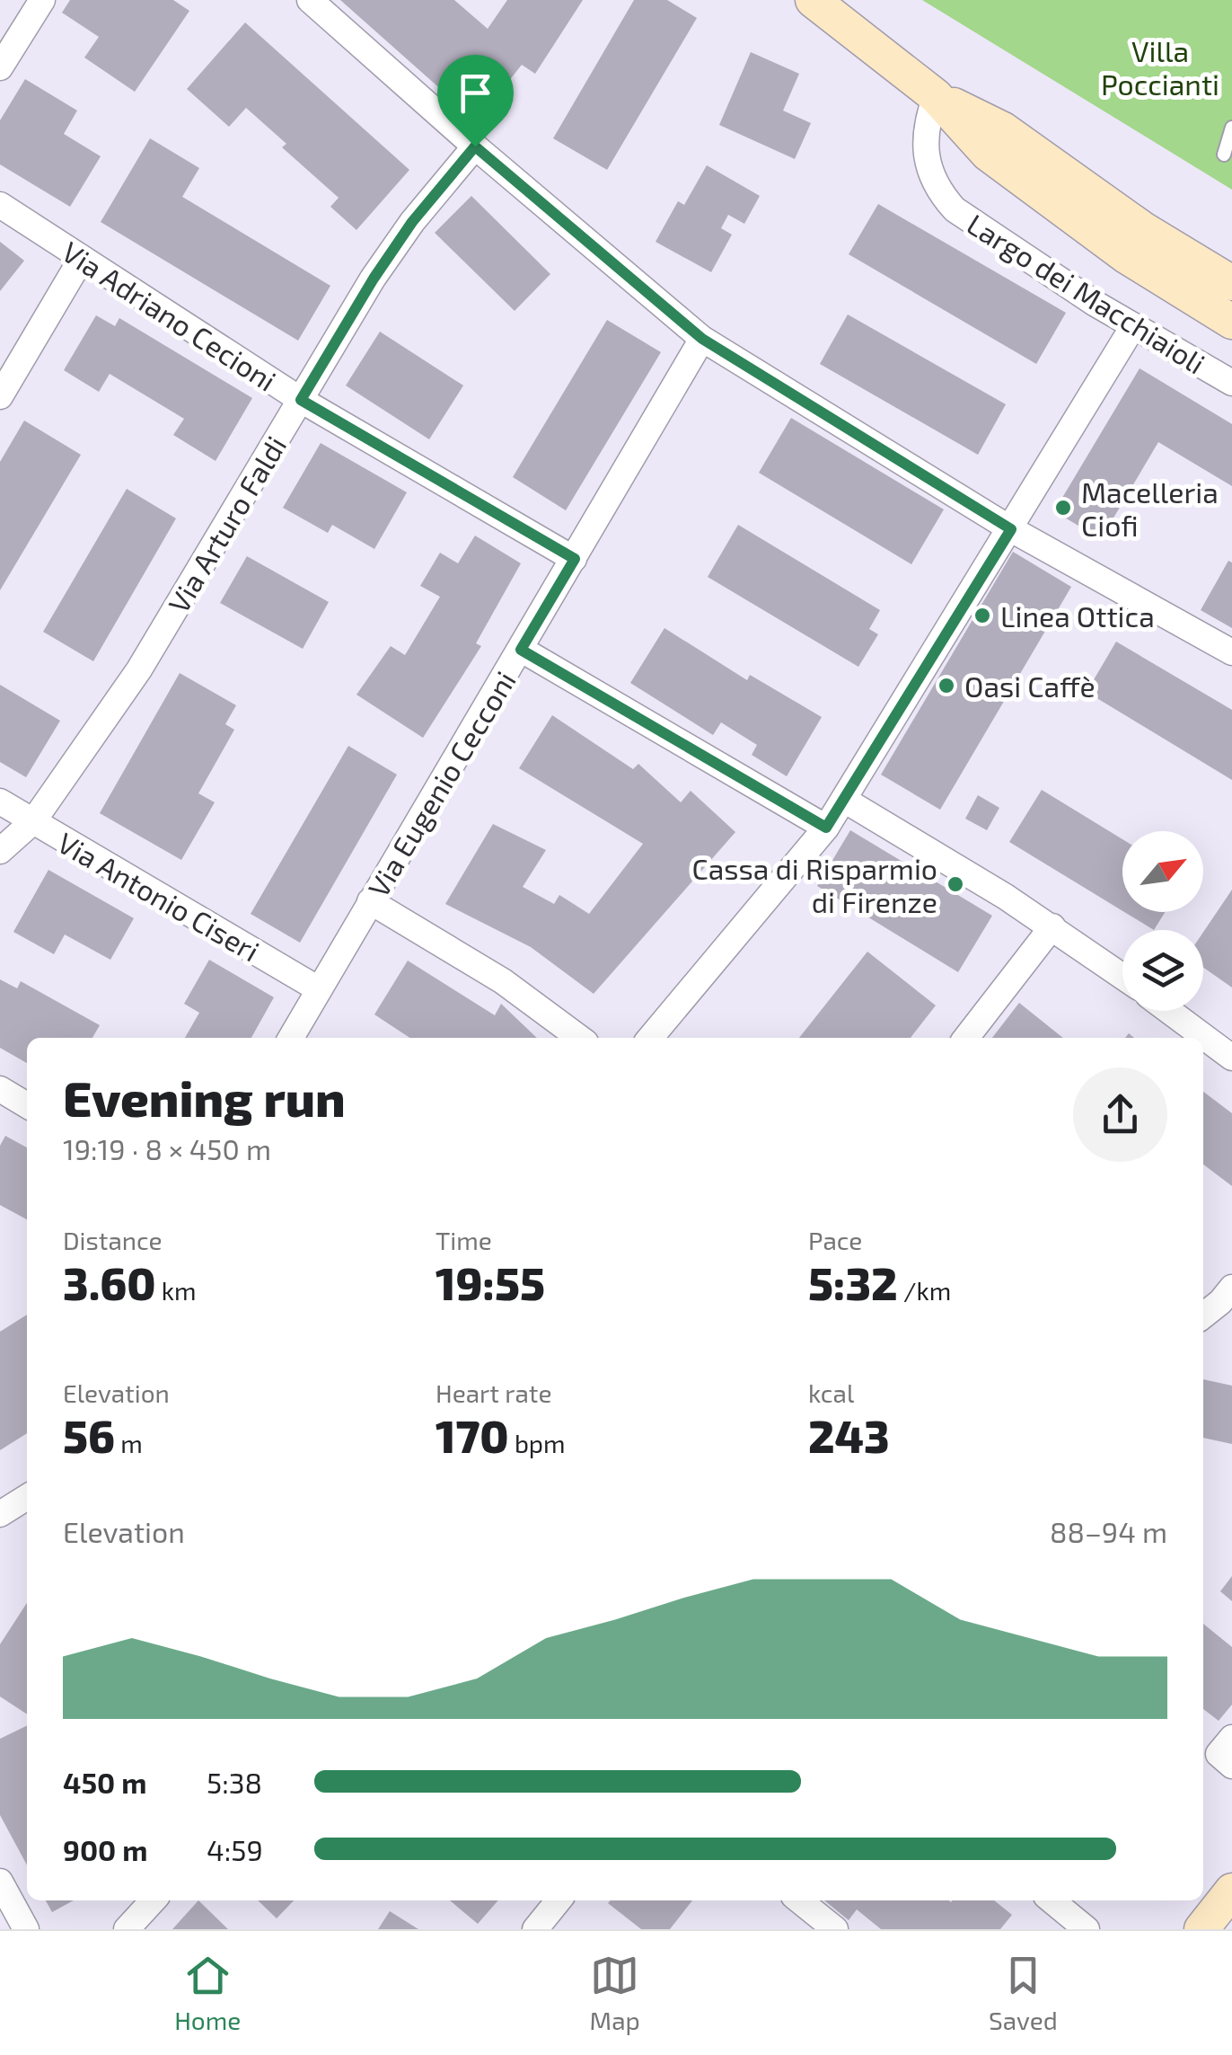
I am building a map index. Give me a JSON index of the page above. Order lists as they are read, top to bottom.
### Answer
{
  "streets": {
    "street": [
      "Largo dei Macchiaioli",
      "Via Adriano Cecioni",
      "Via Arturo Faldi",
      "Via Eugenio Cecconi",
      "Via Antonio Ciseri"
    ]
  },
  "crossings": [
    ["Via Adriano Cecioni", "Via Arturo Faldi"],
    ["Via Adriano Cecioni", "Via Eugenio Cecconi"],
    ["Via Arturo Faldi", "Via Antonio Ciseri"],
    ["Via Eugenio Cecconi", "Via Antonio Ciseri"]
  ],
  "parks": ["Villa Poccianti"],
  "places": [
    "Macelleria Ciofi",
    "Linea Ottica",
    "Oasi Caffè",
    "Cassa di Risparmio di Firenze"
  ],
  "north": "top right",
  "page": {
    "heading": ["Evening run", "19:19 · 8 × 450 m"],
    "stats": [
      ["Distance", "3.60 km"],
      ["Time", "19:55"],
      ["Pace", "5:32 /km"],
      ["Elevation", "56 m"],
      ["Heart rate", "170 bpm"],
      ["kcal", "243"]
    ],
    "chart": ["Elevation", "88–94 m"],
    "list": [
      {
        "name": "450 m",
        "note": "5:38"
      },
      {
        "name": "900 m",
        "note": "4:59"
      }
    ],
    "tabs": ["Home", "Map", "Saved"]
  }
}
